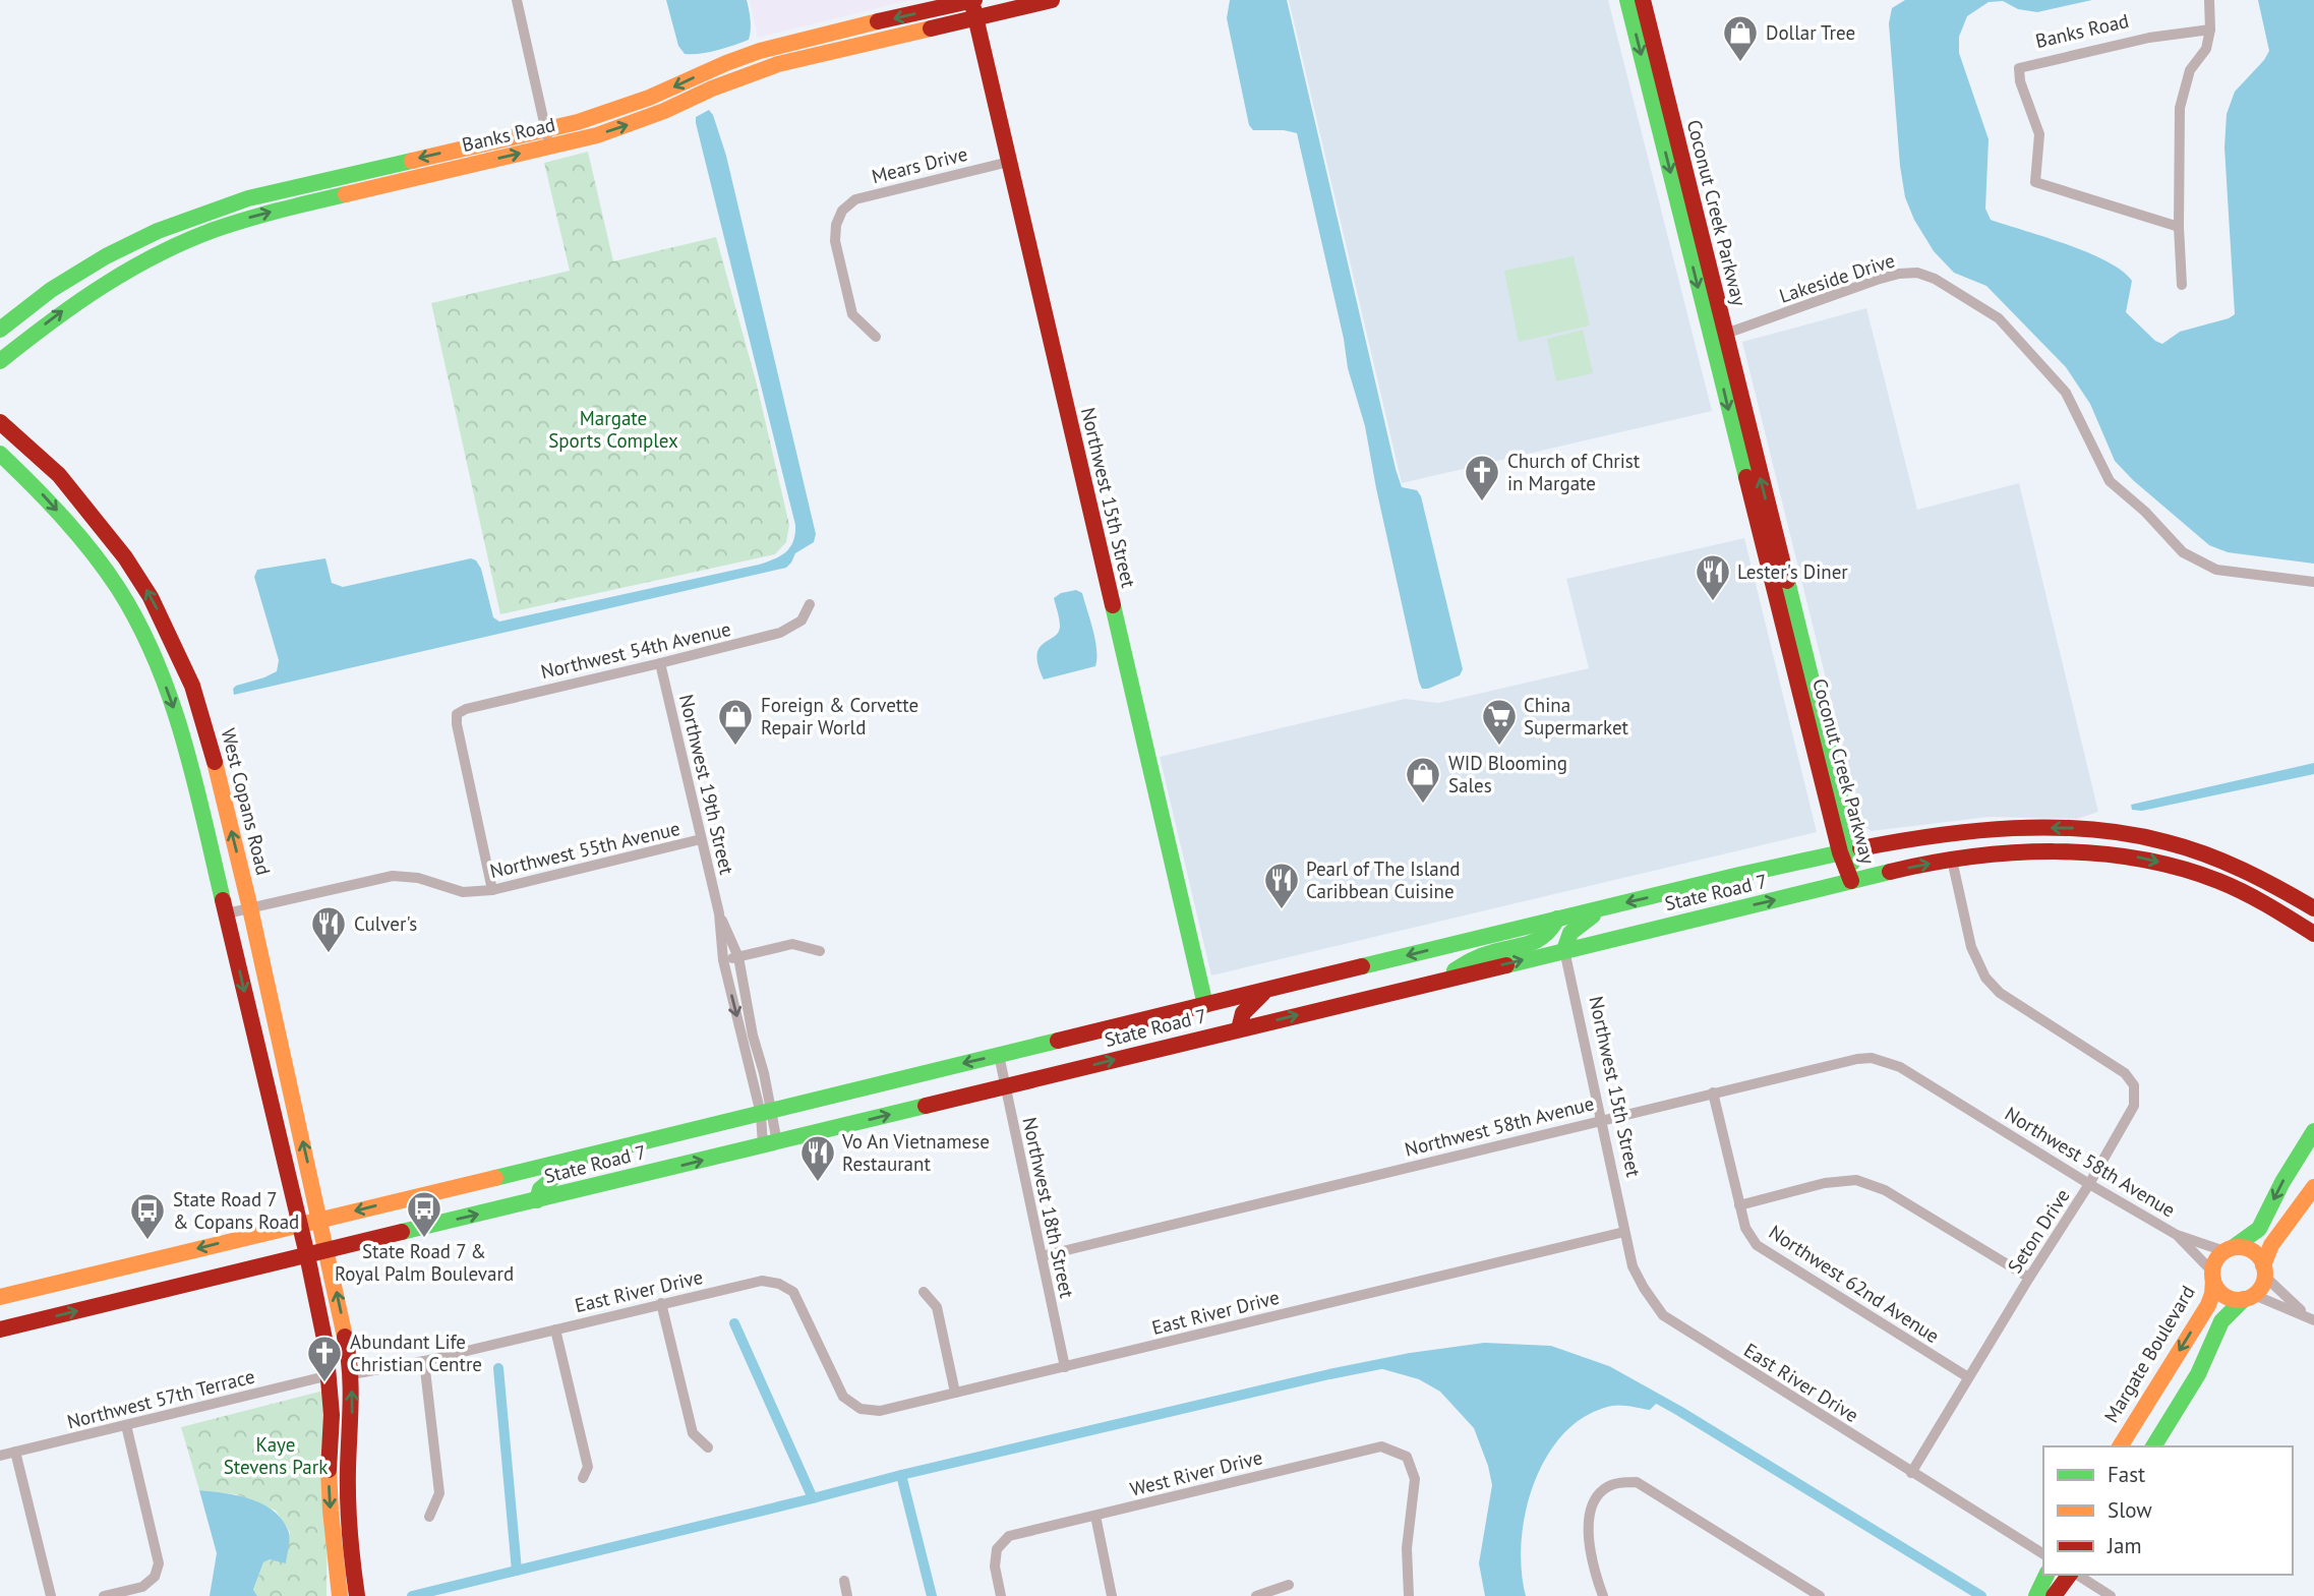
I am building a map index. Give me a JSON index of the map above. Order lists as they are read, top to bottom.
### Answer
{
  "streets": {
    "main road": [
      "Banks Road",
      "Coconut Creek Parkway",
      "Northwest 15th Street",
      "West Copans Road",
      "State Road 7",
      "Margate Boulevard"
    ],
    "street": [
      "Mears Drive",
      "Lakeside Drive",
      "Northwest 54th Avenue",
      "Northwest 19th Street",
      "Northwest 55th Avenue",
      "Northwest 58th Avenue",
      "Northwest 18th Street",
      "Seton Drive",
      "Northwest 62nd Avenue",
      "East River Drive",
      "Northwest 57th Terrace",
      "West River Drive"
    ]
  },
  "crossings": [
    ["Banks Road", "Northwest 15th Street"],
    ["Mears Drive", "Northwest 15th Street"],
    ["Coconut Creek Parkway", "Lakeside Drive"],
    ["Coconut Creek Parkway", "State Road 7"],
    ["Northwest 15th Street", "State Road 7"],
    ["Northwest 15th Street", "Northwest 58th Avenue"],
    ["Northwest 15th Street", "East River Drive"],
    ["Northwest 54th Avenue", "Northwest 19th Street"],
    ["Northwest 54th Avenue", "Northwest 55th Avenue"],
    ["Northwest 19th Street", "Northwest 55th Avenue"],
    ["Northwest 19th Street", "State Road 7"],
    ["West Copans Road", "Northwest 55th Avenue"],
    ["West Copans Road", "State Road 7"],
    ["West Copans Road", "East River Drive"],
    ["State Road 7", "Northwest 18th Street"],
    ["State Road 7", "Seton Drive"],
    ["Northwest 58th Avenue", "Northwest 18th Street"],
    ["Northwest 58th Avenue", "Seton Drive"],
    ["Northwest 58th Avenue", "Northwest 62nd Avenue"],
    ["Northwest 58th Avenue", "Margate Boulevard"],
    ["Northwest 18th Street", "East River Drive"],
    ["Seton Drive", "Northwest 62nd Avenue"],
    ["Seton Drive", "East River Drive"]
  ],
  "parks": ["Margate Sports Complex", "Kaye Stevens Park"],
  "places": {
    "shop": ["Dollar Tree", "Foreign & Corvette Repair World", "WID Blooming Sales"],
    "church": ["Church of Christ in Margate", "Abundant Life Christian Centre"],
    "restaurant": [
      "Lester's Diner",
      "Pearl of The Island Caribbean Cuisine",
      "Culver's",
      "Vo An Vietnamese Restaurant"
    ],
    "supermarket": ["China Supermarket"],
    "bus stop": ["State Road 7 & Royal Palm Boulevard", "State Road 7 & Copans Road"]
  },
  "legend": ["Fast", "Slow", "Jam"]
}
